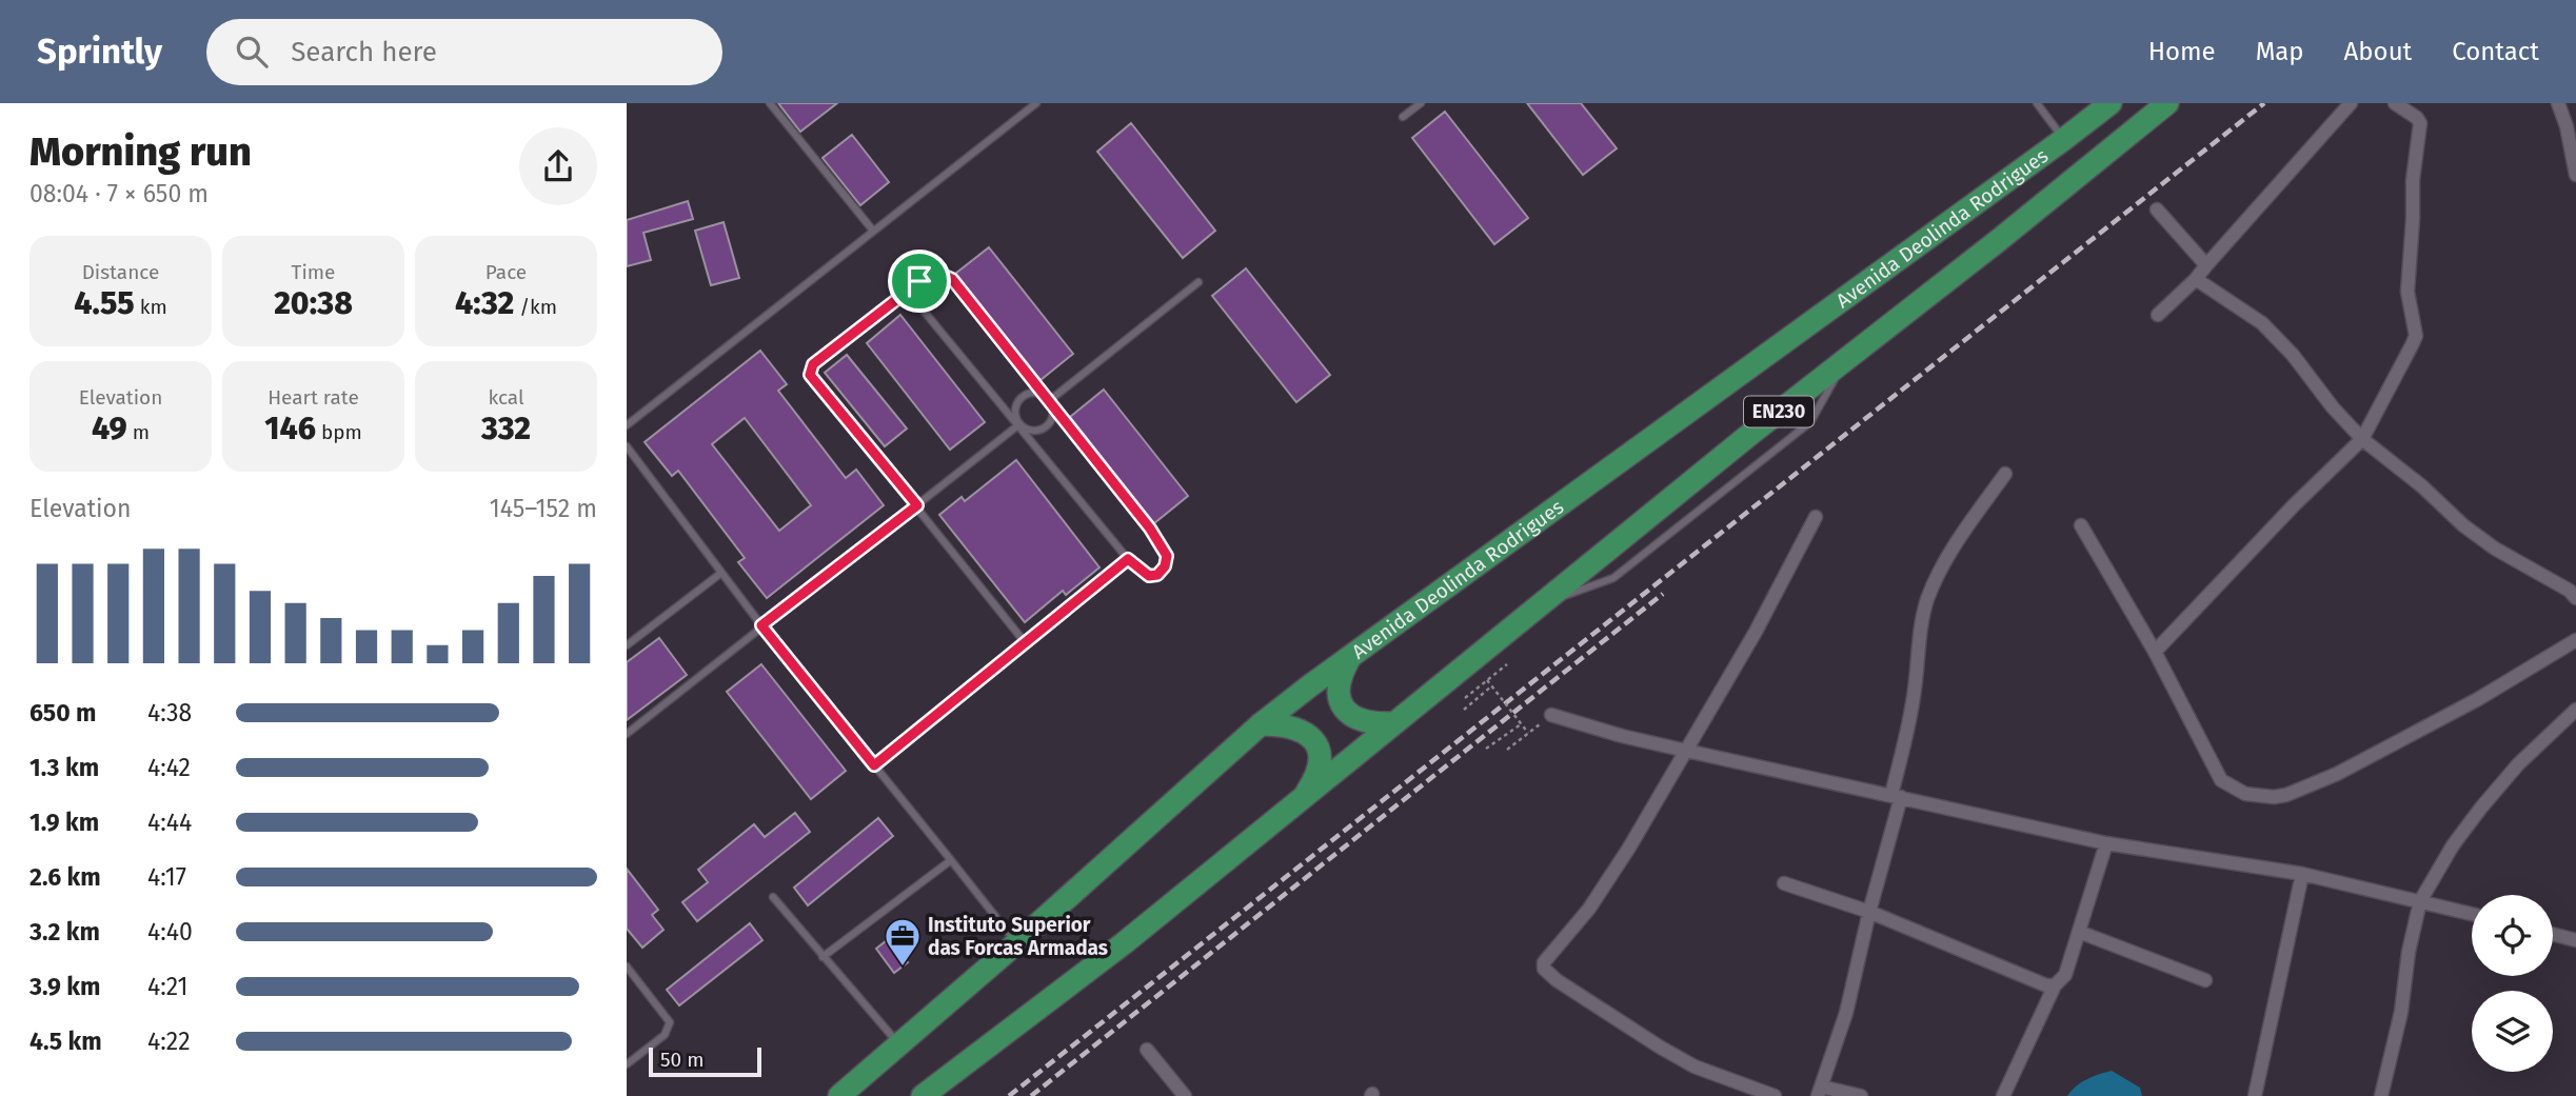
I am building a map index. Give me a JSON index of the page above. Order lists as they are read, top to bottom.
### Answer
{
  "streets": {
    "highway": ["Avenida Deolinda Rodrigues", "EN230"]
  },
  "places": {
    "office": ["Instituto Superior das Forcas Armadas"]
  },
  "scale_bar": "50 m",
  "page": {
    "header": "Sprintly",
    "search": "Search here",
    "nav": [
      "Home",
      "Map",
      "About",
      "Contact"
    ],
    "heading": ["Morning run", "08:04 · 7 × 650 m"],
    "stats": [
      ["Distance", "4.55 km"],
      ["Time", "20:38"],
      ["Pace", "4:32 /km"],
      ["Elevation", "49 m"],
      ["Heart rate", "146 bpm"],
      ["kcal", "332"]
    ],
    "chart": ["Elevation", "145–152 m"],
    "list": [
      {
        "name": "650 m",
        "note": "4:38"
      },
      {
        "name": "1.3 km",
        "note": "4:42"
      },
      {
        "name": "1.9 km",
        "note": "4:44"
      },
      {
        "name": "2.6 km",
        "note": "4:17"
      },
      {
        "name": "3.2 km",
        "note": "4:40"
      },
      {
        "name": "3.9 km",
        "note": "4:21"
      },
      {
        "name": "4.5 km",
        "note": "4:22"
      }
    ],
    "scale": "50 m"
  }
}
